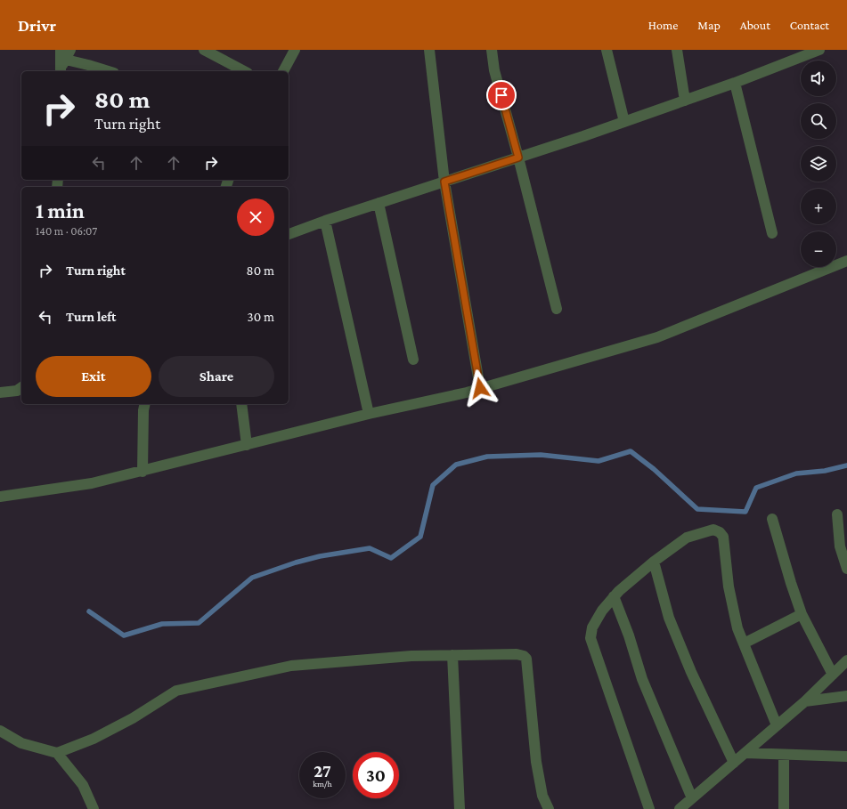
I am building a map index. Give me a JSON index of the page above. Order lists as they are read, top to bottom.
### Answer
{
  "page": {
    "header": "Drivr",
    "nav": [
      "Home",
      "Map",
      "About",
      "Contact"
    ],
    "map_buttons": ["+", "−"],
    "turn": ["80 m", "Turn right"],
    "heading": ["1 min", "140 m · 06:07"],
    "list": [
      {
        "name": "Turn right",
        "value": "80 m"
      },
      {
        "name": "Turn left",
        "value": "30 m"
      }
    ],
    "buttons": ["Exit", "Share"],
    "speed": "27 km/h",
    "limit": "30"
  }
}
